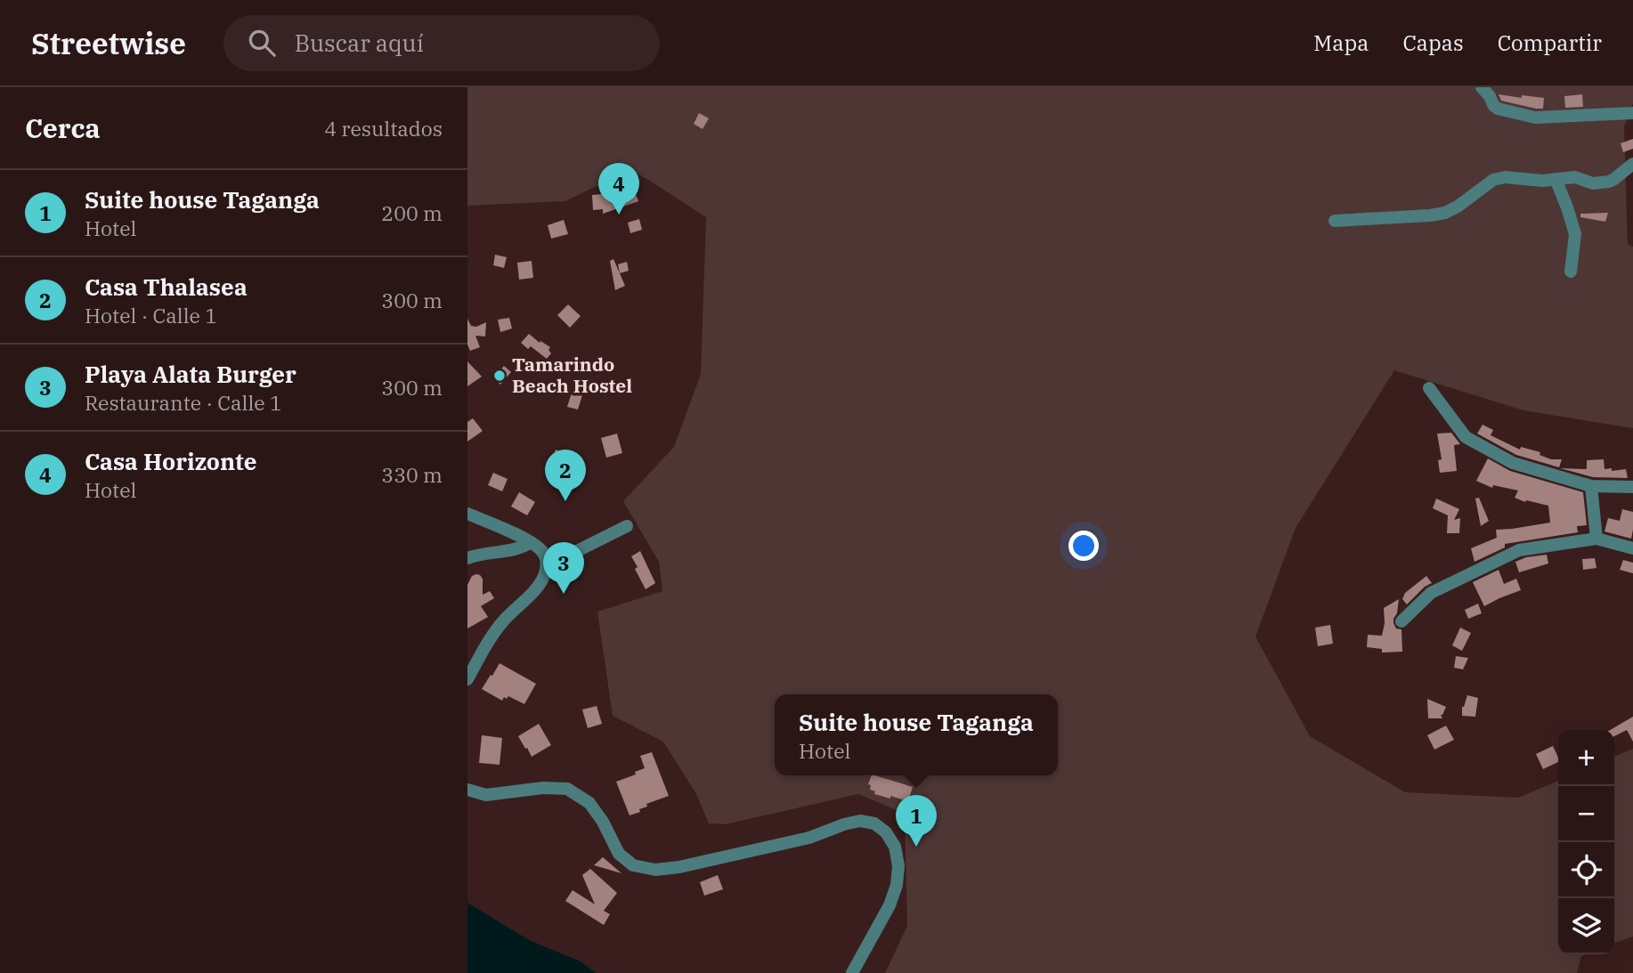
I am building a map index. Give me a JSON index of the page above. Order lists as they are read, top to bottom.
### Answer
{
  "places": ["Tamarindo Beach Hostel"],
  "page": {
    "header": "Streetwise",
    "search": "Buscar aquí",
    "nav": ["Mapa", "Capas", "Compartir"],
    "heading": ["Cerca", "4 resultados"],
    "pins": [
      "4",
      "2",
      "3",
      "1"
    ],
    "list": [
      {
        "mark": "1",
        "name": "Suite house Taganga",
        "note": "Hotel",
        "value": "200 m"
      },
      {
        "mark": "2",
        "name": "Casa Thalasea",
        "note": "Hotel · Calle 1",
        "value": "300 m"
      },
      {
        "mark": "3",
        "name": "Playa Alata Burger",
        "note": "Restaurante · Calle 1",
        "value": "300 m"
      },
      {
        "mark": "4",
        "name": "Casa Horizonte",
        "note": "Hotel",
        "value": "330 m"
      }
    ],
    "popup": ["Suite house Taganga", "Hotel"],
    "map_buttons": ["+", "−"]
  }
}
